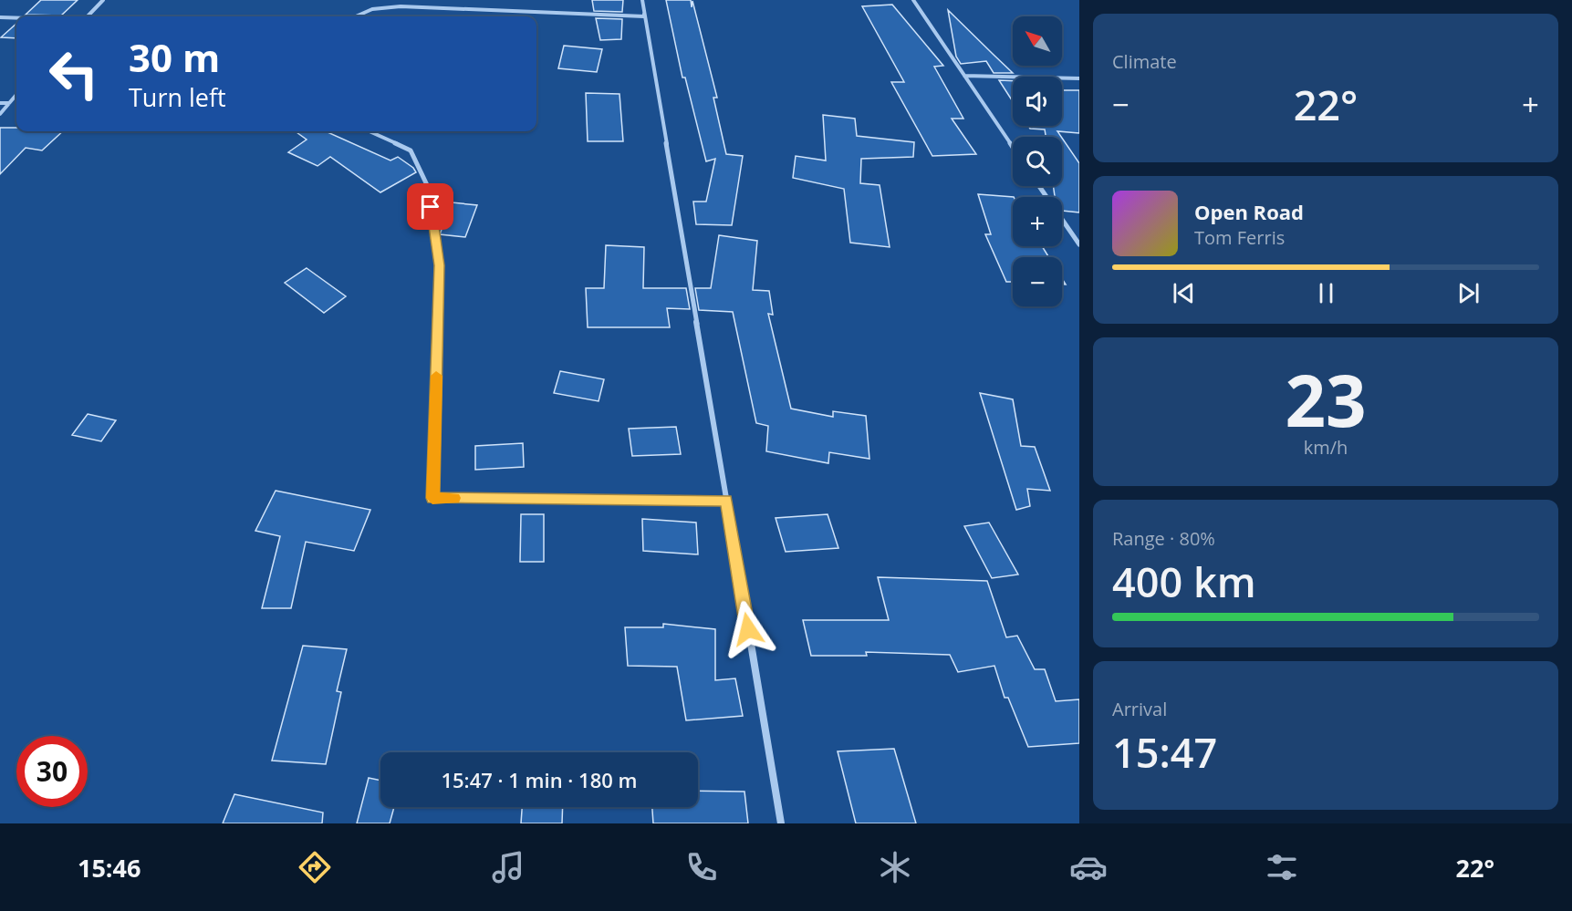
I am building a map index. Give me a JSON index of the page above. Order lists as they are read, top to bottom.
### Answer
{
  "north": "top left",
  "page": {
    "tile": [
      "Climate",
      ["23", "km/h"],
      ["Range · 80%", "400 km"],
      ["Arrival", "15:47"]
    ],
    "map_buttons": ["+", "−"],
    "turn": ["30 m", "Turn left"],
    "heat": ["−", "22°", "+"],
    "song": ["Open Road", "Tom Ferris"],
    "limit": "30",
    "trip": "15:47 · 1 min · 180 m",
    "tabs": ["15:46", "22°"]
  }
}
